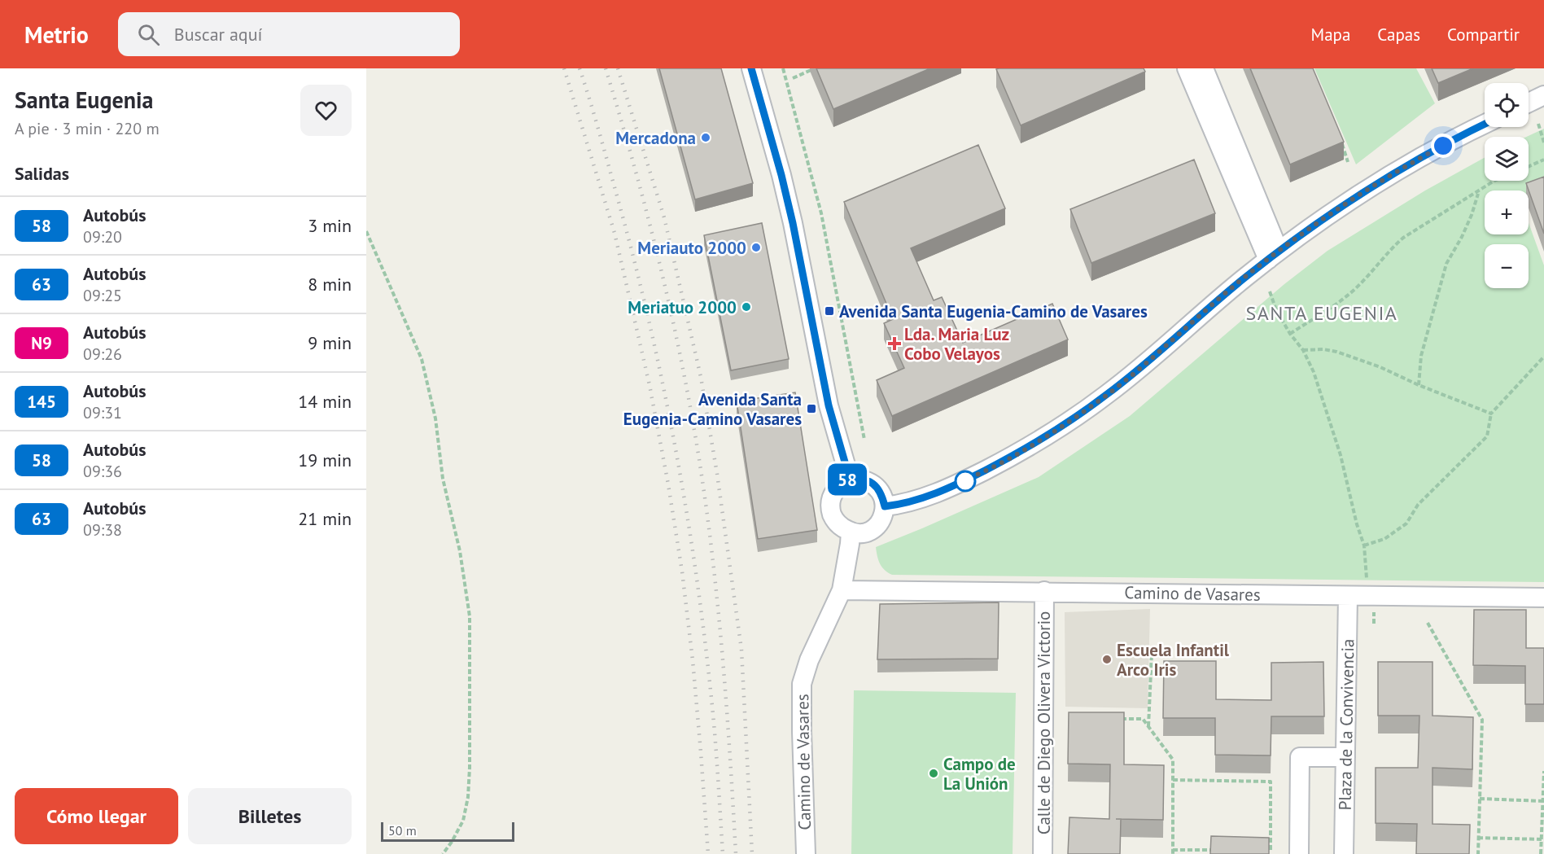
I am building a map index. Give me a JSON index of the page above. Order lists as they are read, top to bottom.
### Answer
{
  "streets": {
    "street": ["Camino de Vasares", "Calle de Diego Olivera Victorio", "Plaza de la Convivencia"]
  },
  "crossings": [
    ["Camino de Vasares", "Calle de Diego Olivera Victorio"],
    ["Camino de Vasares", "Plaza de la Convivencia"]
  ],
  "districts": ["SANTA EUGENIA"],
  "places": {
    "other": [
      "Mercadona",
      "Meriauto 2000",
      "Meriatuo 2000",
      "Escuela Infantil Arco Iris",
      "Campo de La Unión"
    ],
    "transit": ["Avenida Santa Eugenia-Camino de Vasares", "Avenida Santa Eugenia-Camino Vasares"],
    "health": ["Lda. Maria Luz Cobo Velayos"]
  },
  "lines": ["bus line 58"],
  "scale_bar": "50 m",
  "page": {
    "header": "Metrio",
    "search": "Buscar aquí",
    "nav": ["Mapa", "Capas", "Compartir"],
    "heading": [
      ["Santa Eugenia", "A pie · 3 min · 220 m"],
      "Salidas"
    ],
    "on_map": "58",
    "map_buttons": ["+", "−"],
    "list": [
      {
        "mark": "58",
        "name": "Autobús",
        "note": "09:20",
        "value": "3 min"
      },
      {
        "mark": "63",
        "name": "Autobús",
        "note": "09:25",
        "value": "8 min"
      },
      {
        "mark": "N9",
        "name": "Autobús",
        "note": "09:26",
        "value": "9 min"
      },
      {
        "mark": "145",
        "name": "Autobús",
        "note": "09:31",
        "value": "14 min"
      },
      {
        "mark": "58",
        "name": "Autobús",
        "note": "09:36",
        "value": "19 min"
      },
      {
        "mark": "63",
        "name": "Autobús",
        "note": "09:38",
        "value": "21 min"
      }
    ],
    "buttons": ["Cómo llegar", "Billetes"],
    "scale": "50 m"
  }
}
